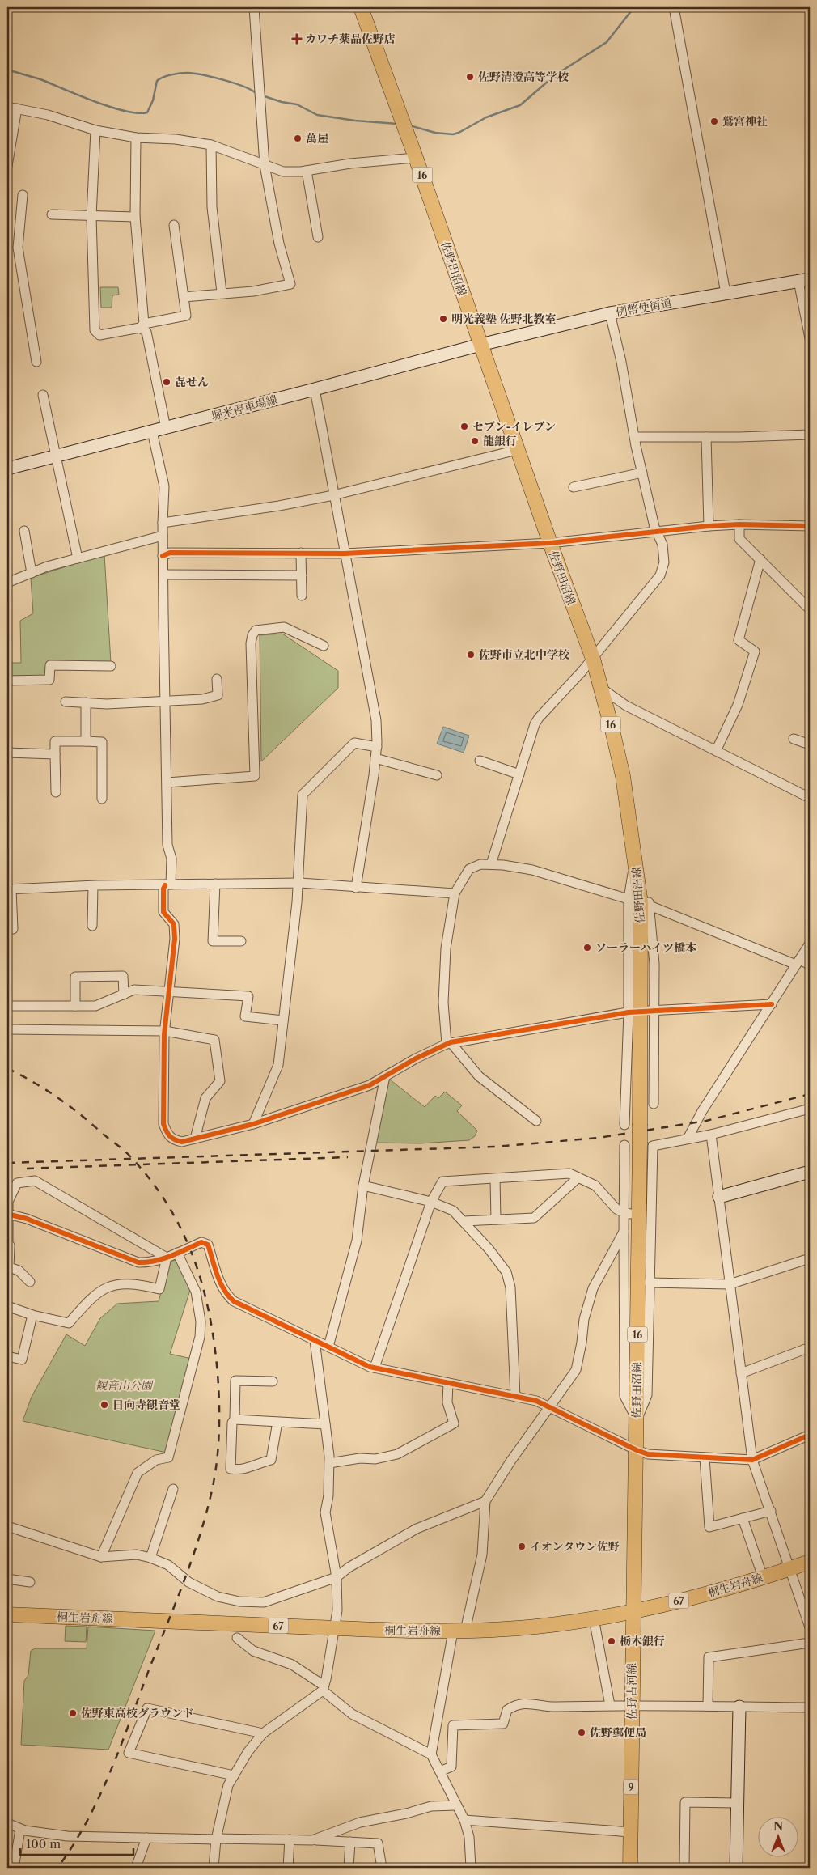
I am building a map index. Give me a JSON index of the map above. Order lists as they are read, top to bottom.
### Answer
{
  "streets": {
    "main road": [
      "16",
      "佐野田沼線",
      "例幣使街道",
      "堀米停車場線",
      "桐生岩舟線",
      "67",
      "佐野古河線",
      "9"
    ]
  },
  "crossings": [
    ["佐野田沼線", "例幣使街道"],
    ["佐野田沼線", "堀米停車場線"],
    ["佐野田沼線", "桐生岩舟線"],
    ["佐野田沼線", "佐野古河線"],
    ["例幣使街道", "堀米停車場線"],
    ["桐生岩舟線", "佐野古河線"]
  ],
  "parks": ["観音山公園"],
  "places": {
    "health": ["カワチ薬品佐野店"],
    "other": [
      "佐野清澄高等学校",
      "鷲宮神社",
      "萬屋",
      "明光義塾 佐野北教室",
      "㐂せん",
      "セブン-イレブン",
      "龍銀行",
      "佐野市立北中学校",
      "ソーラーハイツ橋本",
      "日向寺観音堂",
      "イオンタウン佐野",
      "栃木銀行",
      "佐野東高校グラウンド",
      "佐野郵便局"
    ]
  },
  "scale_bar": "100 m",
  "north": "top"
}
